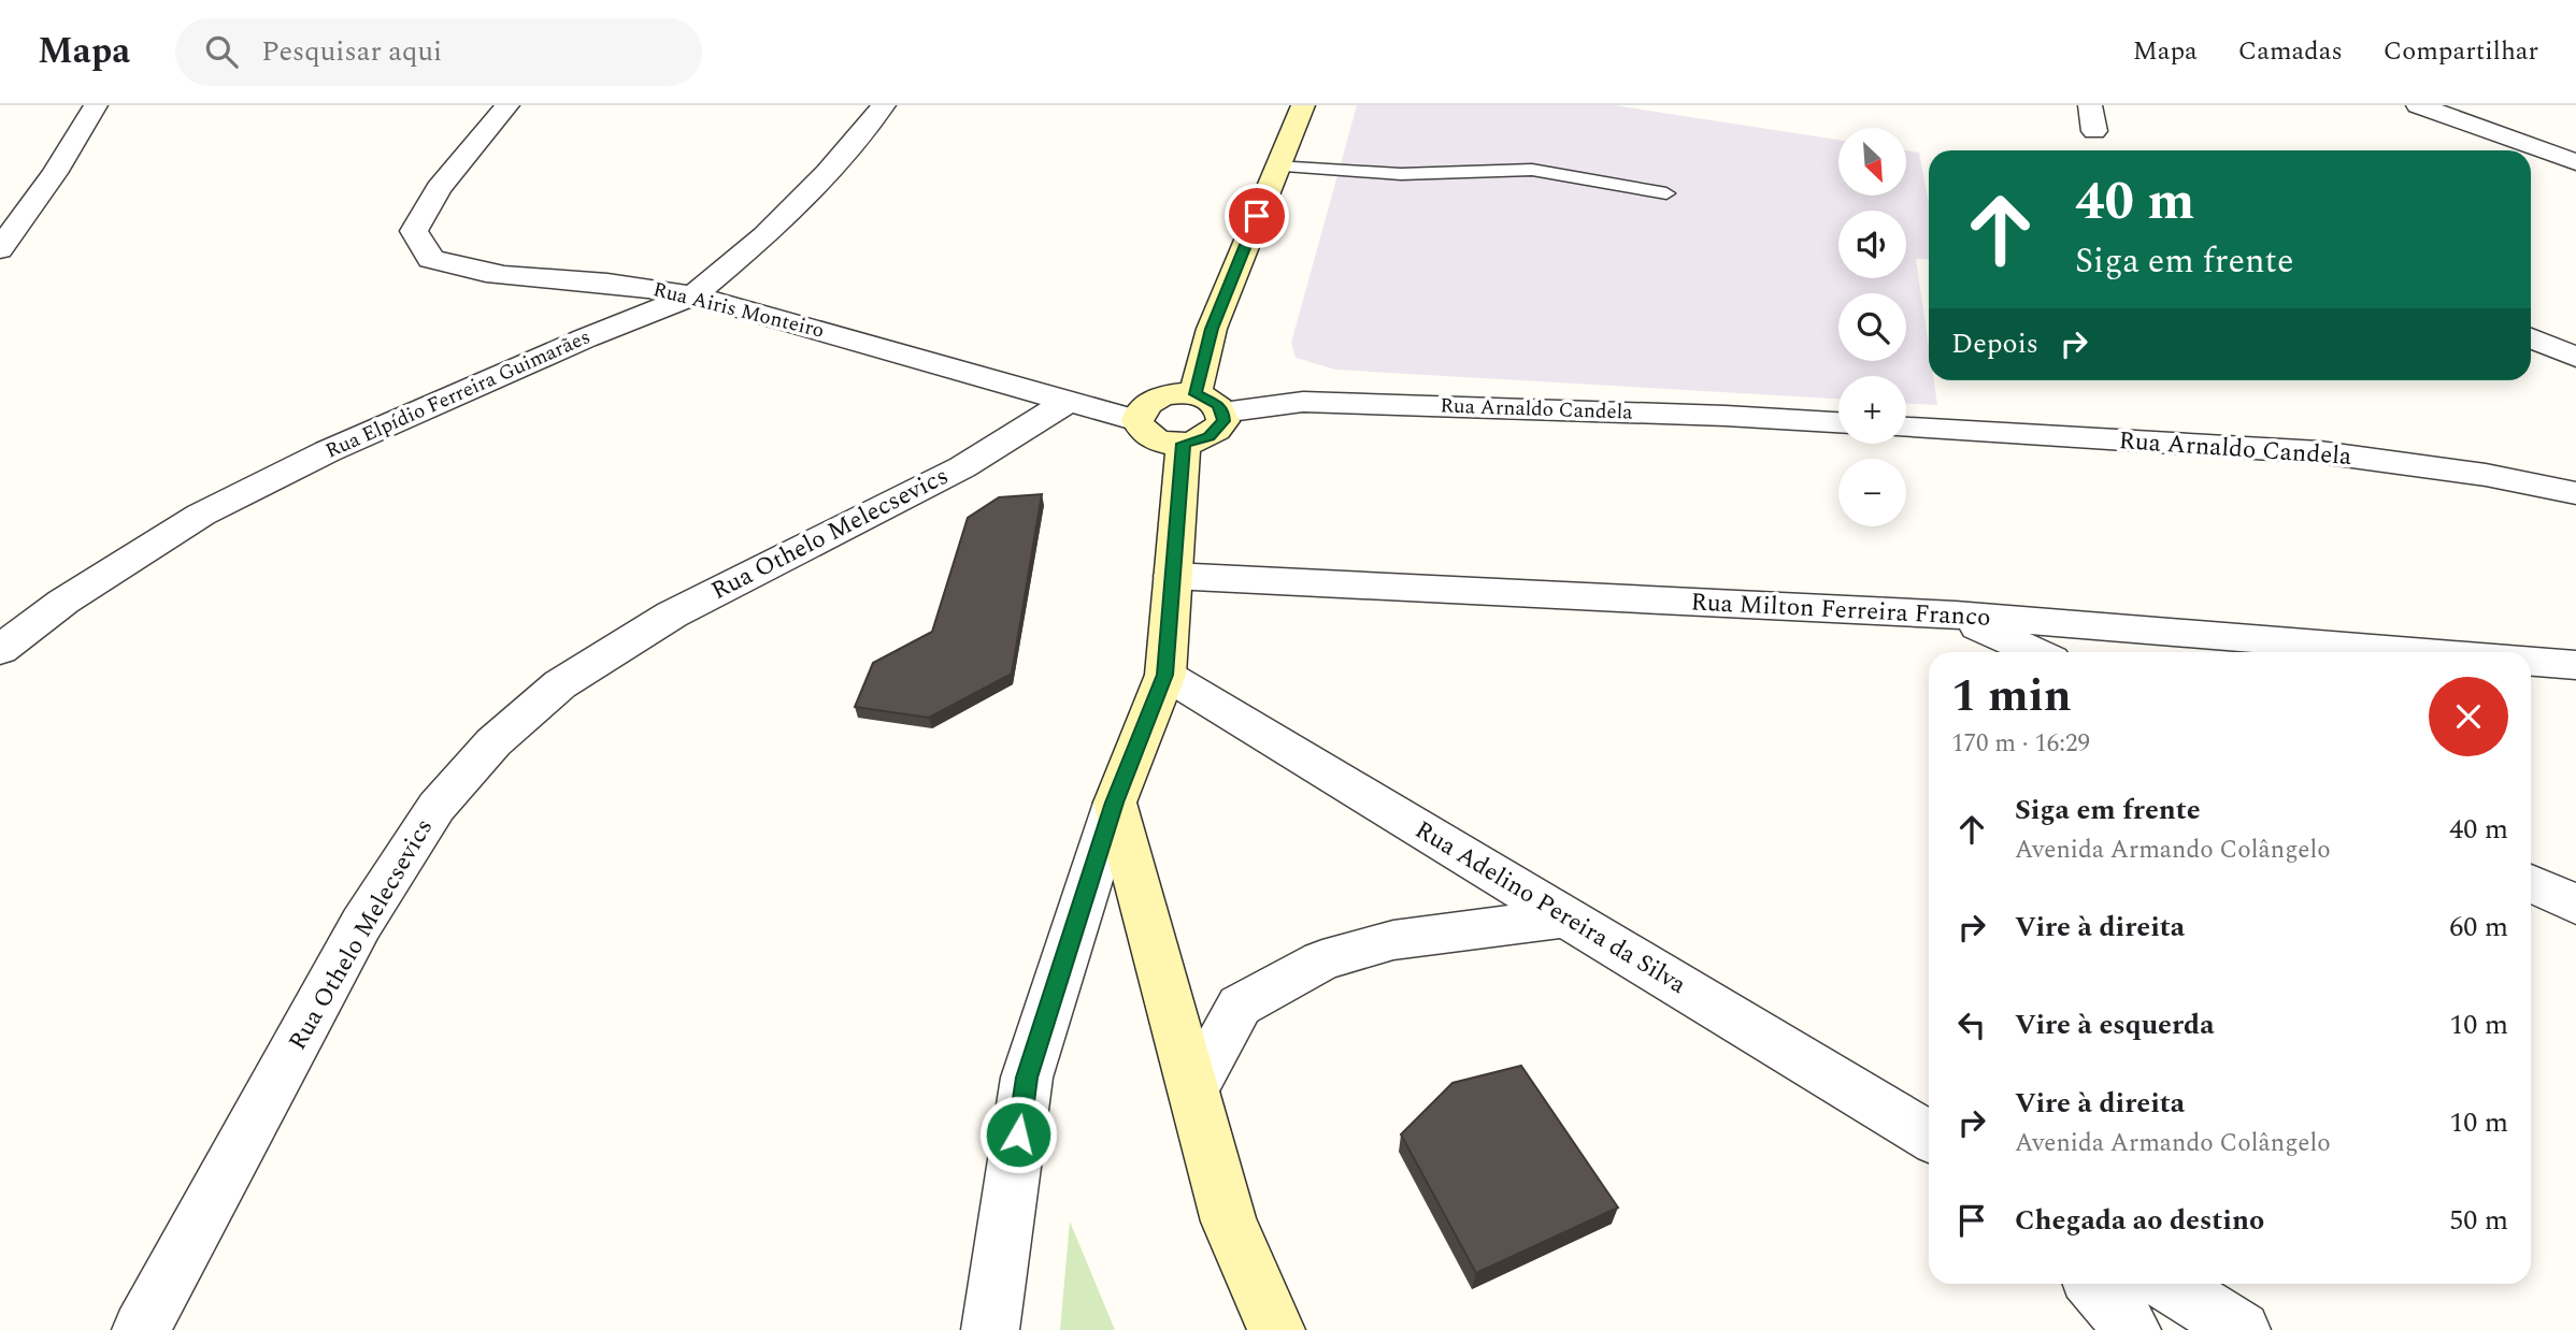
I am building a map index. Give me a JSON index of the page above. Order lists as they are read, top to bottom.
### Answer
{
  "streets": {
    "street": [
      "Rua Airis Monteiro",
      "Rua Elpídio Ferreira Guimarães",
      "Rua Arnaldo Candela",
      "Rua Othelo Melecsevics",
      "Rua Milton Ferreira Franco",
      "Rua Adelino Pereira da Silva"
    ]
  },
  "crossings": [
    ["Rua Airis Monteiro", "Rua Elpídio Ferreira Guimarães"],
    ["Rua Airis Monteiro", "Rua Arnaldo Candela"],
    ["Rua Airis Monteiro", "Rua Othelo Melecsevics"]
  ],
  "north": "bottom right",
  "page": {
    "header": "Mapa",
    "search": "Pesquisar aqui",
    "nav": ["Mapa", "Camadas", "Compartilhar"],
    "map_buttons": ["+", "−"],
    "turn": ["40 m", "Siga em frente"],
    "then": "Depois",
    "heading": ["1 min", "170 m · 16:29"],
    "list": [
      {
        "name": "Siga em frente",
        "note": "Avenida Armando Colângelo",
        "value": "40 m"
      },
      {
        "name": "Vire à direita",
        "value": "60 m"
      },
      {
        "name": "Vire à esquerda",
        "value": "10 m"
      },
      {
        "name": "Vire à direita",
        "note": "Avenida Armando Colângelo",
        "value": "10 m"
      },
      {
        "name": "Chegada ao destino",
        "value": "50 m"
      }
    ]
  }
}
